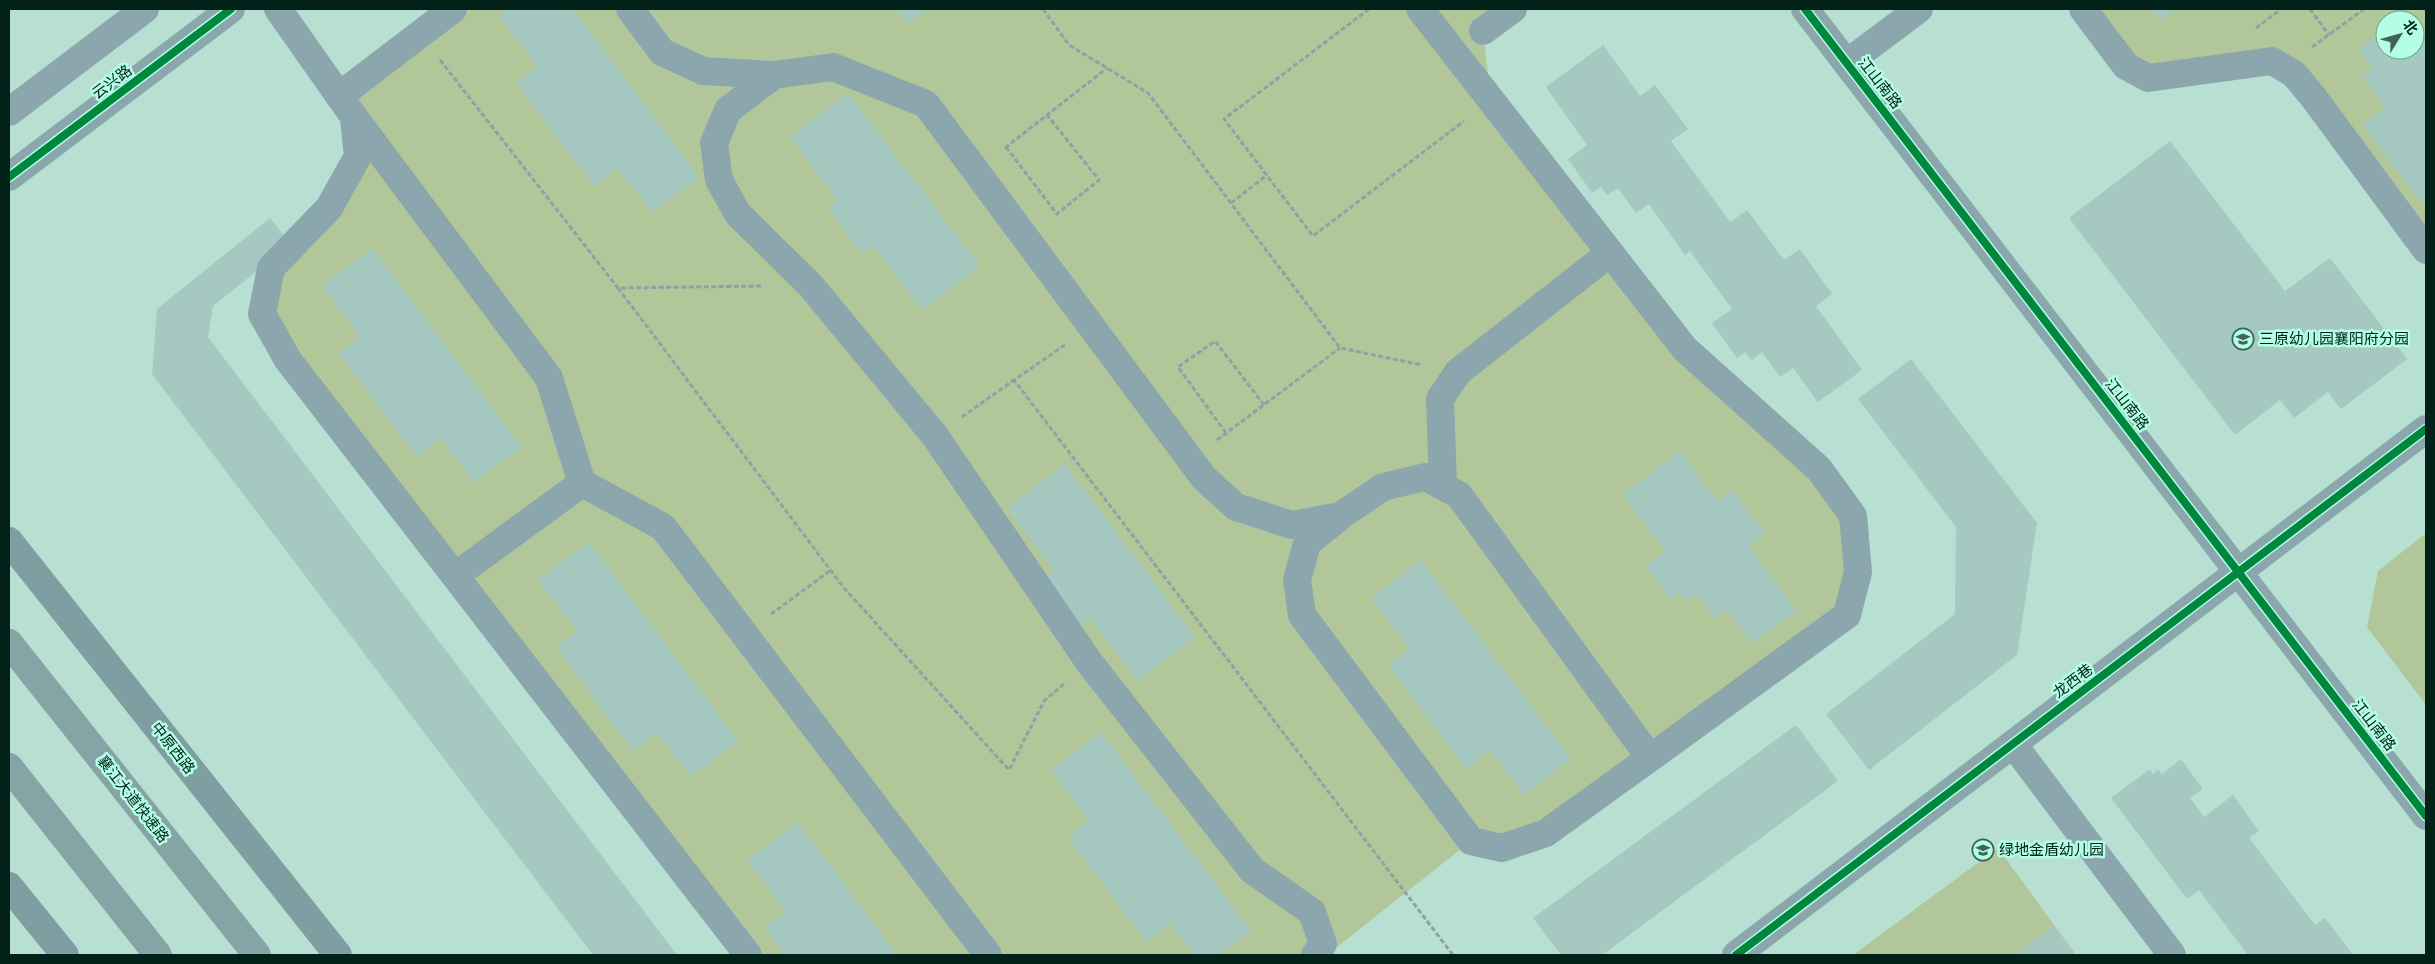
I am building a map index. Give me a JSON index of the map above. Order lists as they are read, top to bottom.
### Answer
{
  "streets": {
    "highway": ["襄江大道快速路"],
    "main road": ["中原西路"],
    "street": ["云兴路", "江山南路", "龙西巷"]
  },
  "crossings": [
    ["江山南路", "龙西巷"]
  ],
  "places": {
    "school or university": ["三原幼儿园襄阳府分园", "绿地金盾幼儿园"]
  },
  "north": "top right"
}
